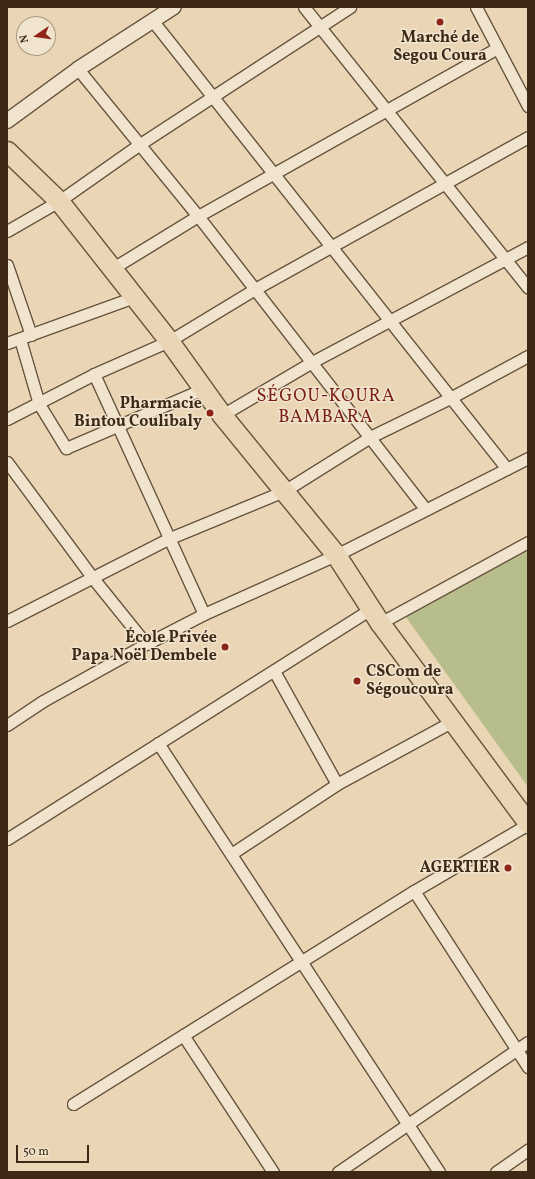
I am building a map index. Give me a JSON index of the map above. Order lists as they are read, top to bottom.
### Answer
{
  "districts": ["SÉGOU-KOURA BAMBARA"],
  "places": [
    "Marché de Segou Coura",
    "Pharmacie Bintou Coulibaly",
    "École Privée Papa Noël Dembele",
    "CSCom de Ségoucoura",
    "AGERTIER"
  ],
  "scale_bar": "50 m",
  "north": "left"
}
